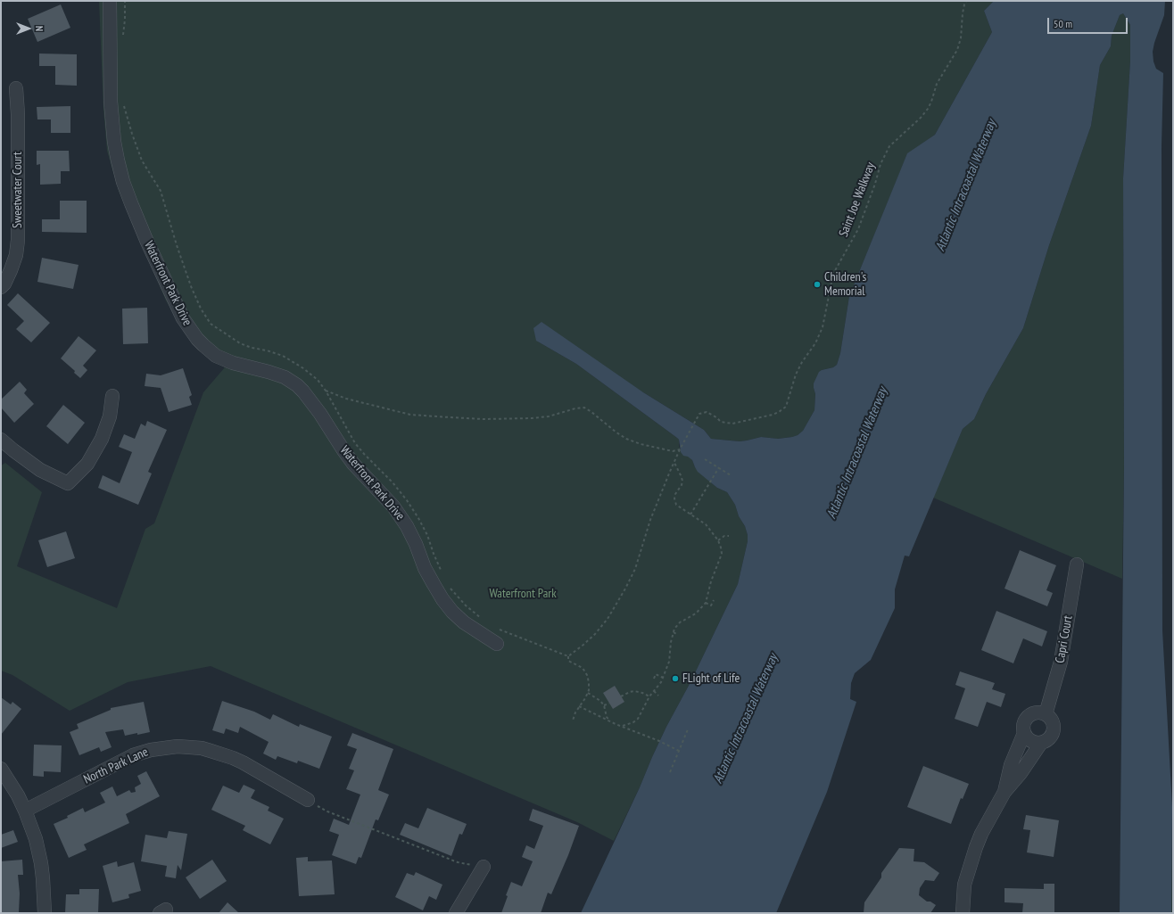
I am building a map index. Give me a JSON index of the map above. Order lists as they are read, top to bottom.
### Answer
{
  "streets": {
    "street": [
      "Sweetwater Court",
      "Waterfront Park Drive",
      "Capri Court",
      "North Park Lane"
    ],
    "path": ["Saint Joe Walkway"]
  },
  "water": ["Atlantic Intracoastal Waterway"],
  "parks": ["Waterfront Park"],
  "places": ["Children's Memorial", "FLight of Life"],
  "scale_bar": "50 m",
  "north": "right"
}
